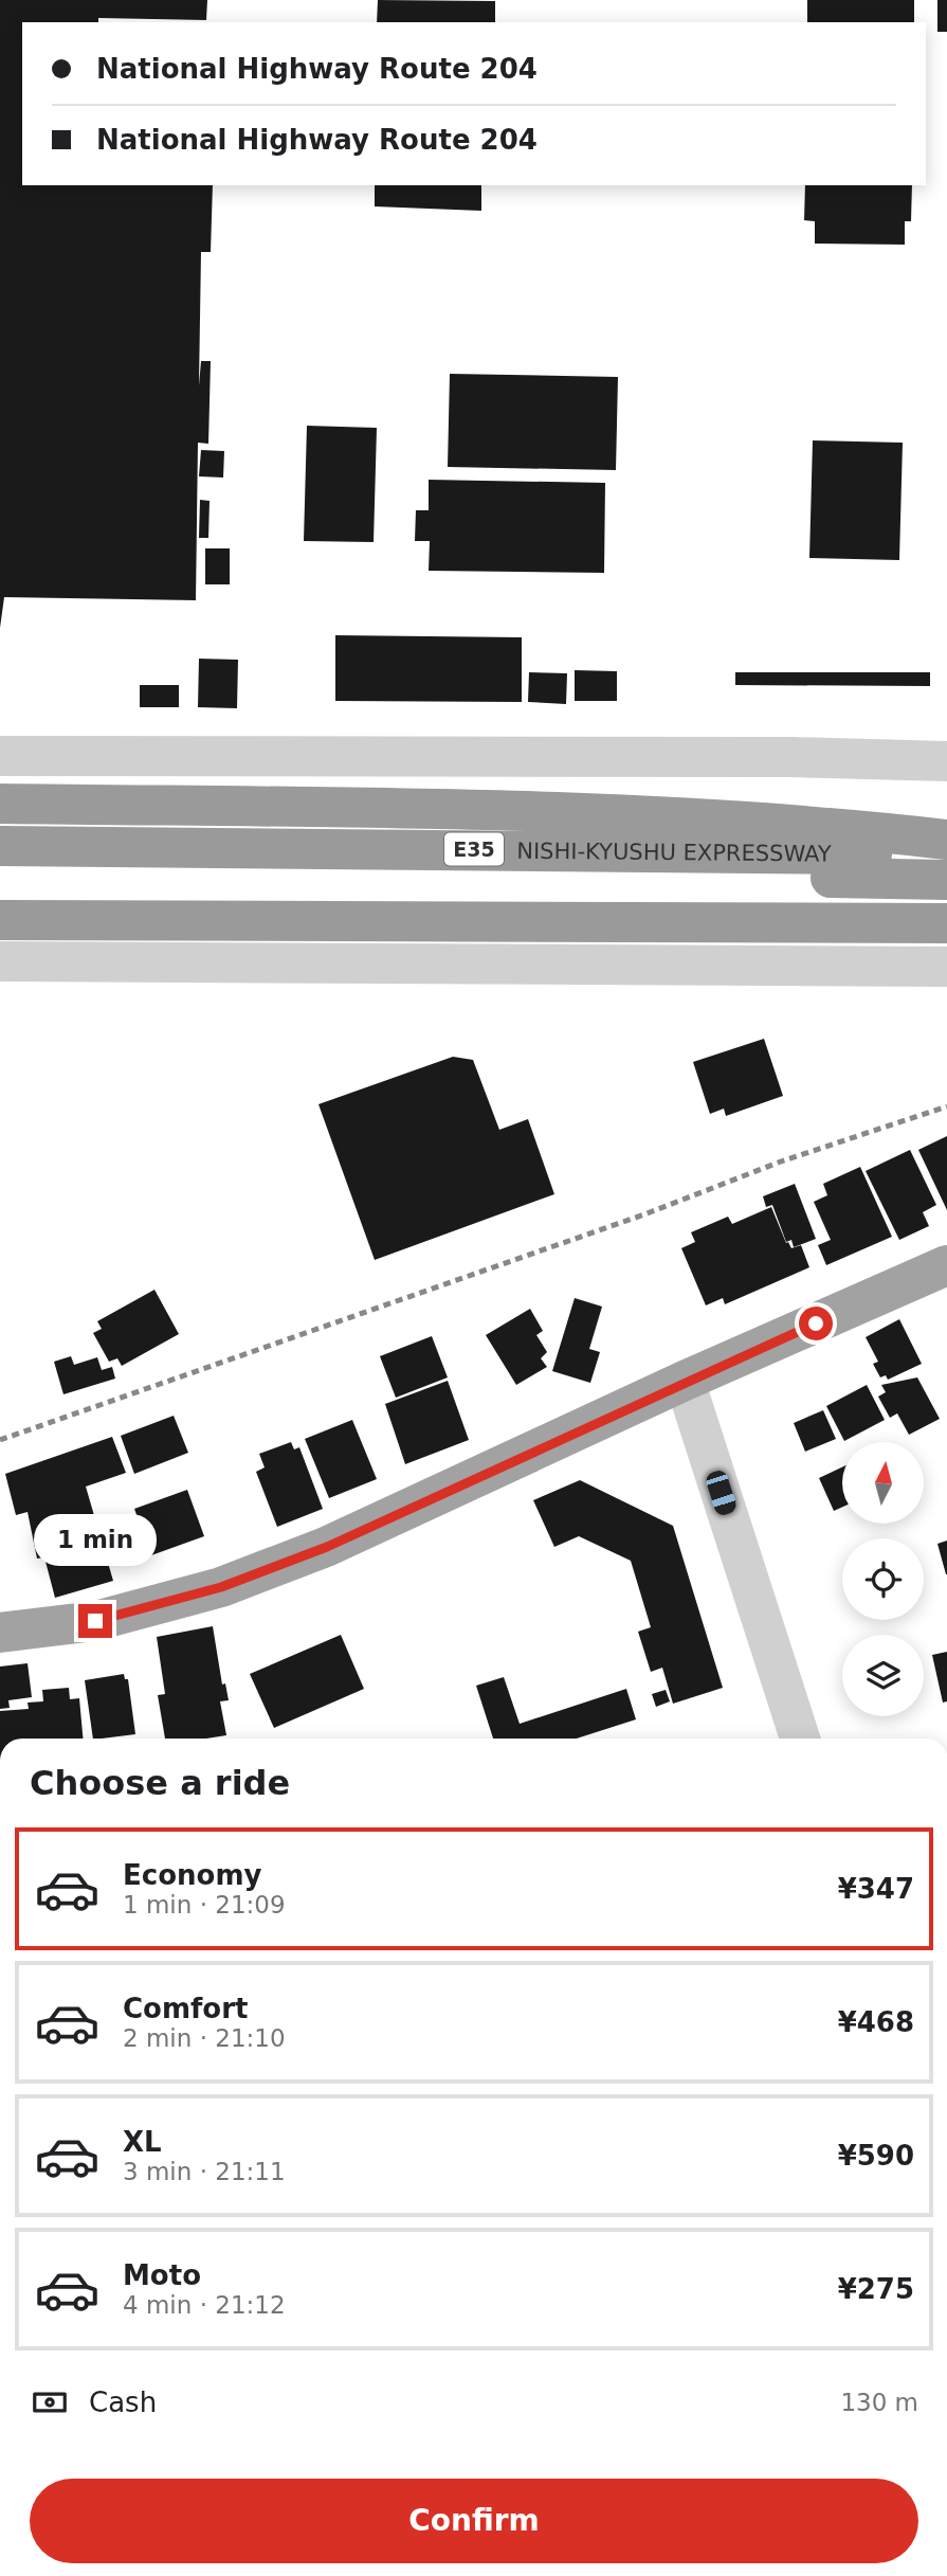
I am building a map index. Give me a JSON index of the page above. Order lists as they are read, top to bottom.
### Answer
{
  "streets": {
    "highway": ["E35", "NISHI-KYUSHU EXPRESSWAY"]
  },
  "north": "top",
  "page": {
    "banner": ["National Highway Route 204", "National Highway Route 204"],
    "bubble": "1 min",
    "heading": "Choose a ride",
    "list": [
      {
        "name": "Economy",
        "note": "1 min · 21:09",
        "value": "¥347"
      },
      {
        "name": "Comfort",
        "note": "2 min · 21:10",
        "value": "¥468"
      },
      {
        "name": "XL",
        "note": "3 min · 21:11",
        "value": "¥590"
      },
      {
        "name": "Moto",
        "note": "4 min · 21:12",
        "value": "¥275"
      }
    ],
    "pay": ["Cash", "130 m"],
    "buttons": "Confirm"
  }
}
